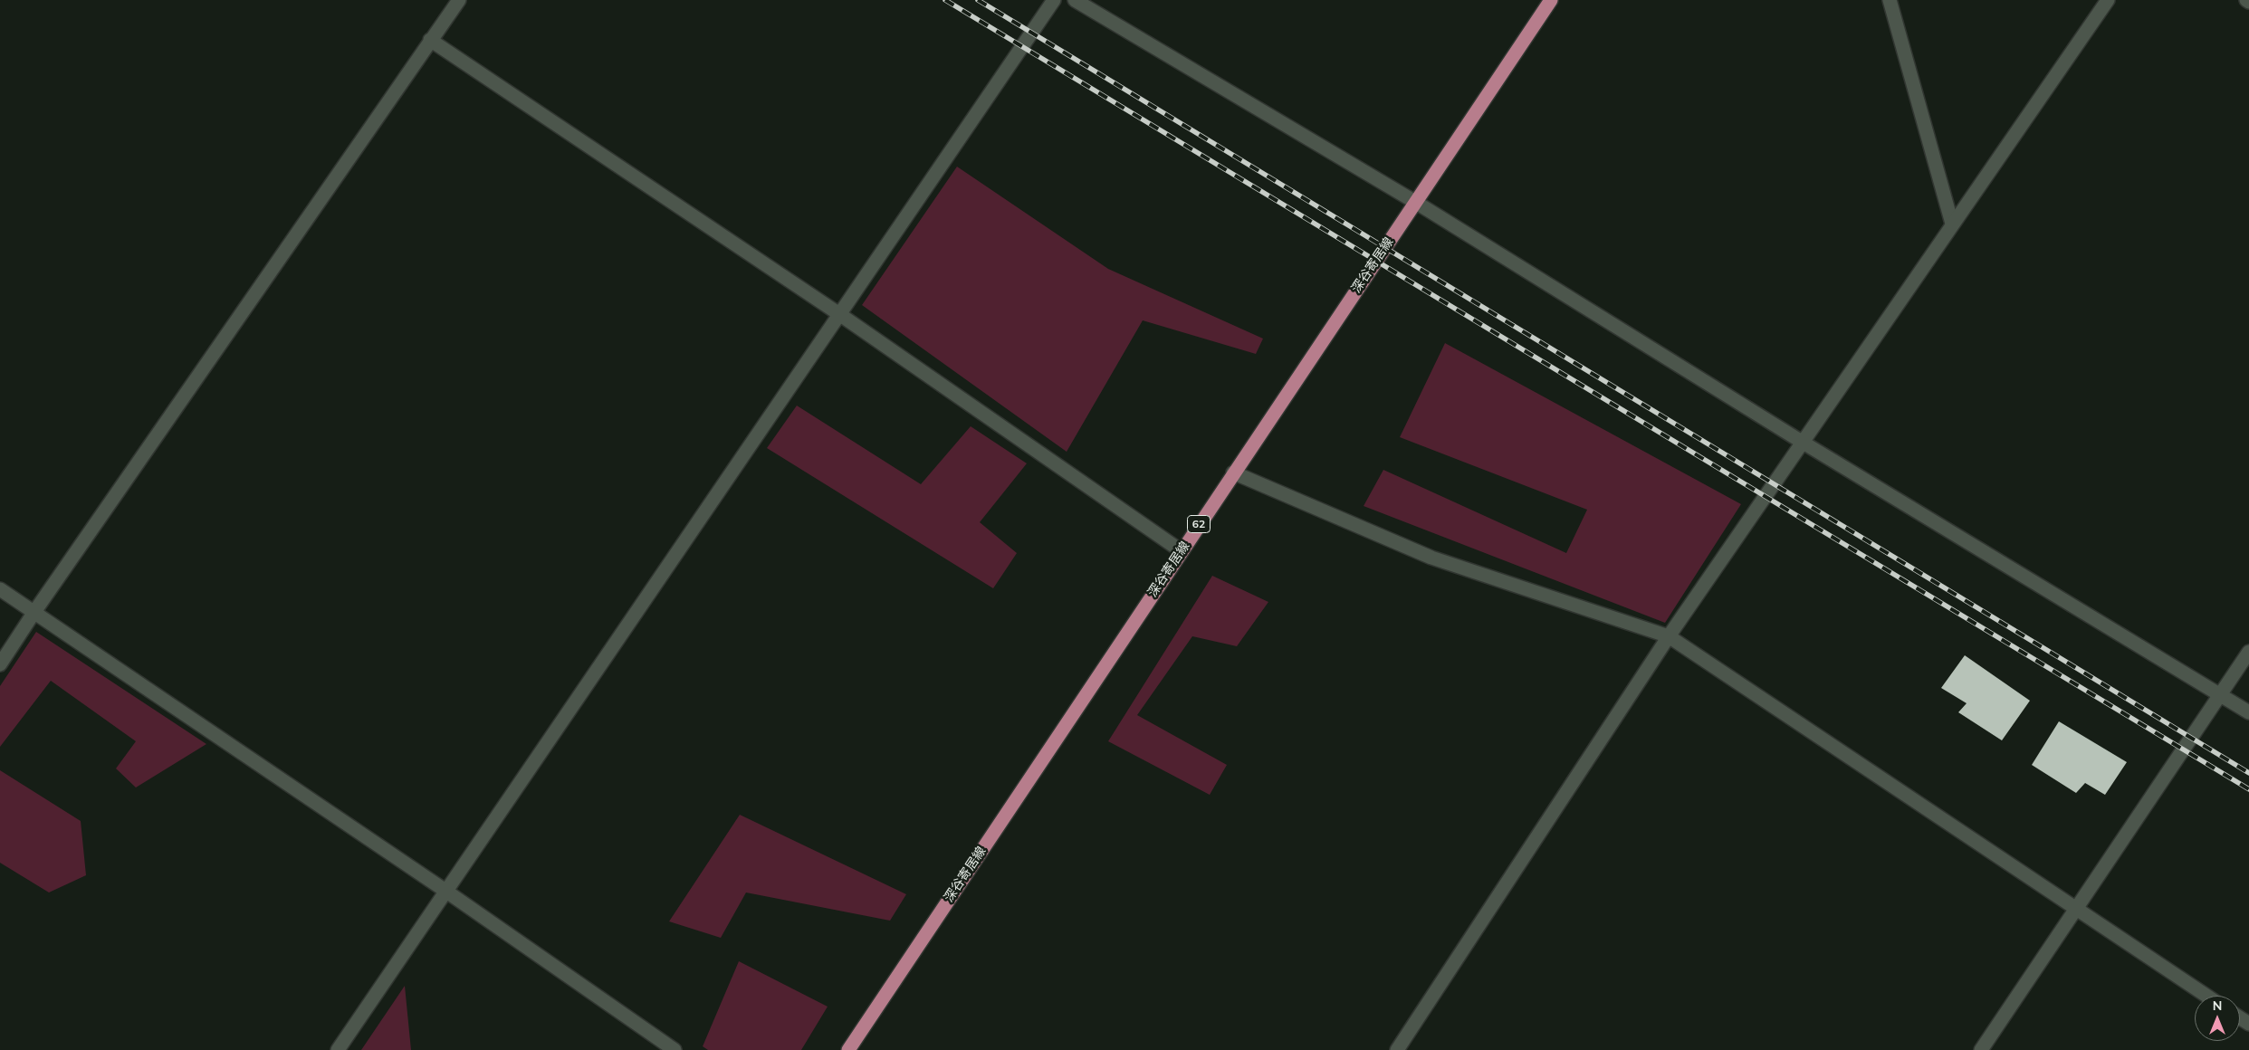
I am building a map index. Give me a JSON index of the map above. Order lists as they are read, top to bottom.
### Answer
{
  "streets": {
    "main road": ["深谷寄居線", "62"]
  },
  "north": "top"
}
